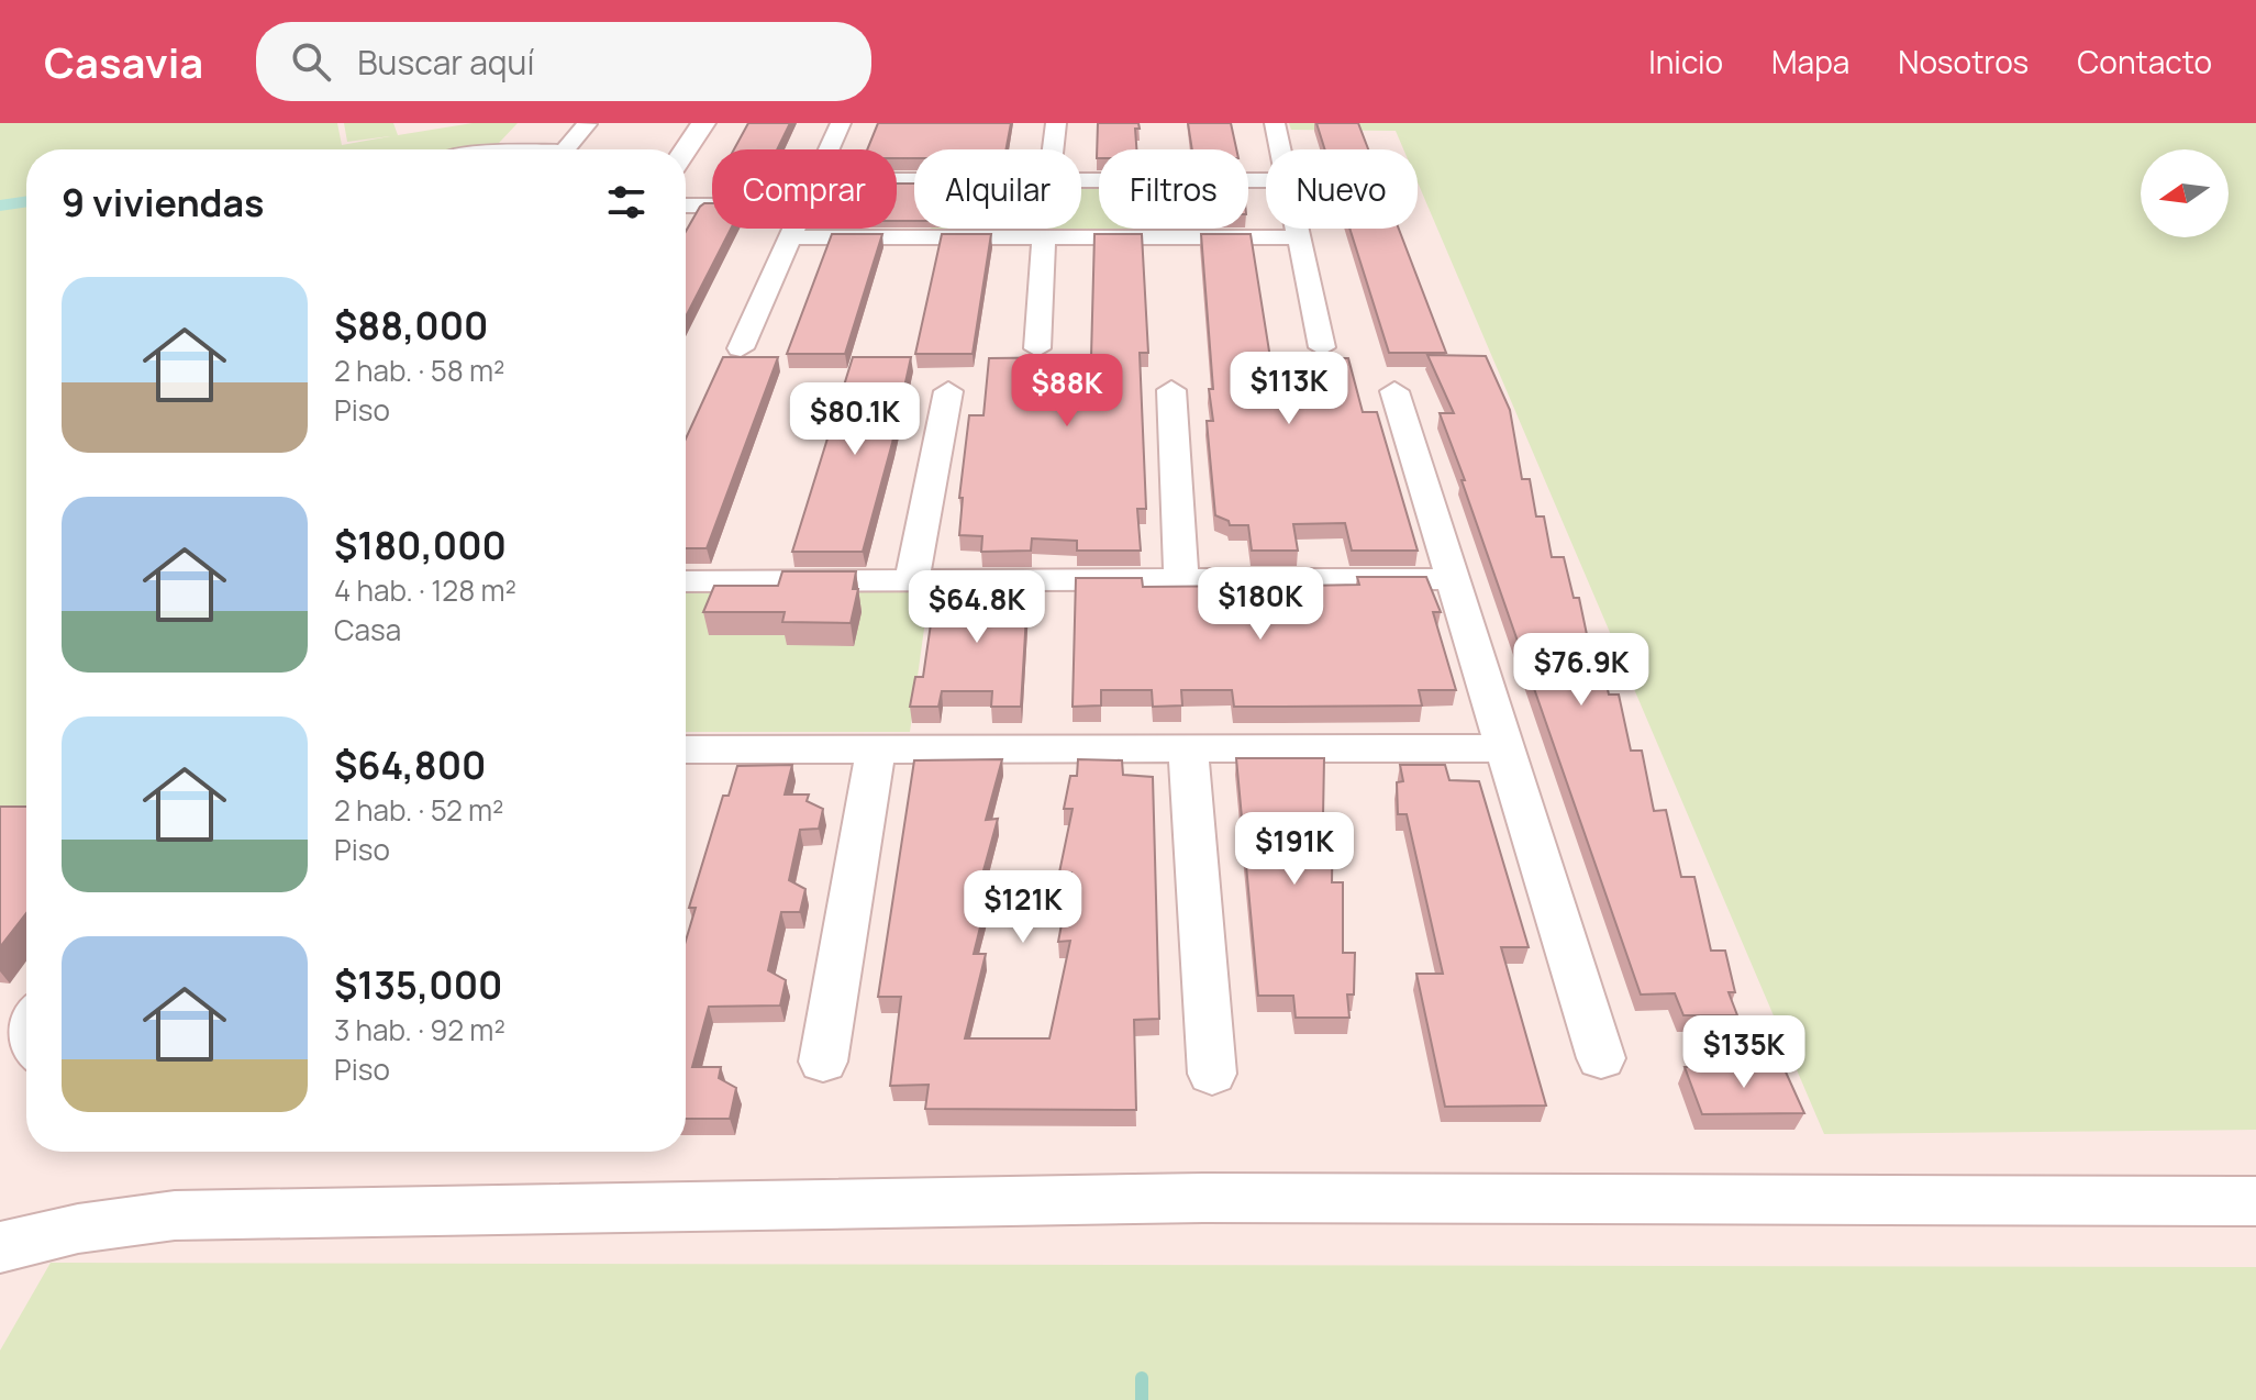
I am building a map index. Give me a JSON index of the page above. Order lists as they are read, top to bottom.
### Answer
{
  "north": "left",
  "page": {
    "header": "Casavia",
    "search": "Buscar aquí",
    "nav": [
      "Inicio",
      "Mapa",
      "Nosotros",
      "Contacto"
    ],
    "chip": [
      "Comprar",
      "Alquilar",
      "Filtros",
      "Nuevo"
    ],
    "heading": "9 viviendas",
    "list": [
      {
        "name": "$88,000",
        "note": "2 hab. · 58 m² · Piso"
      },
      {
        "name": "$180,000",
        "note": "4 hab. · 128 m² · Casa"
      },
      {
        "name": "$64,800",
        "note": "2 hab. · 52 m² · Piso"
      },
      {
        "name": "$135,000",
        "note": "3 hab. · 92 m² · Piso"
      }
    ],
    "price": [
      "$113K",
      "$88K",
      "$80.1K",
      "$180K",
      "$64.8K",
      "$76.9K",
      "$191K",
      "$121K",
      "$135K"
    ]
  }
}
